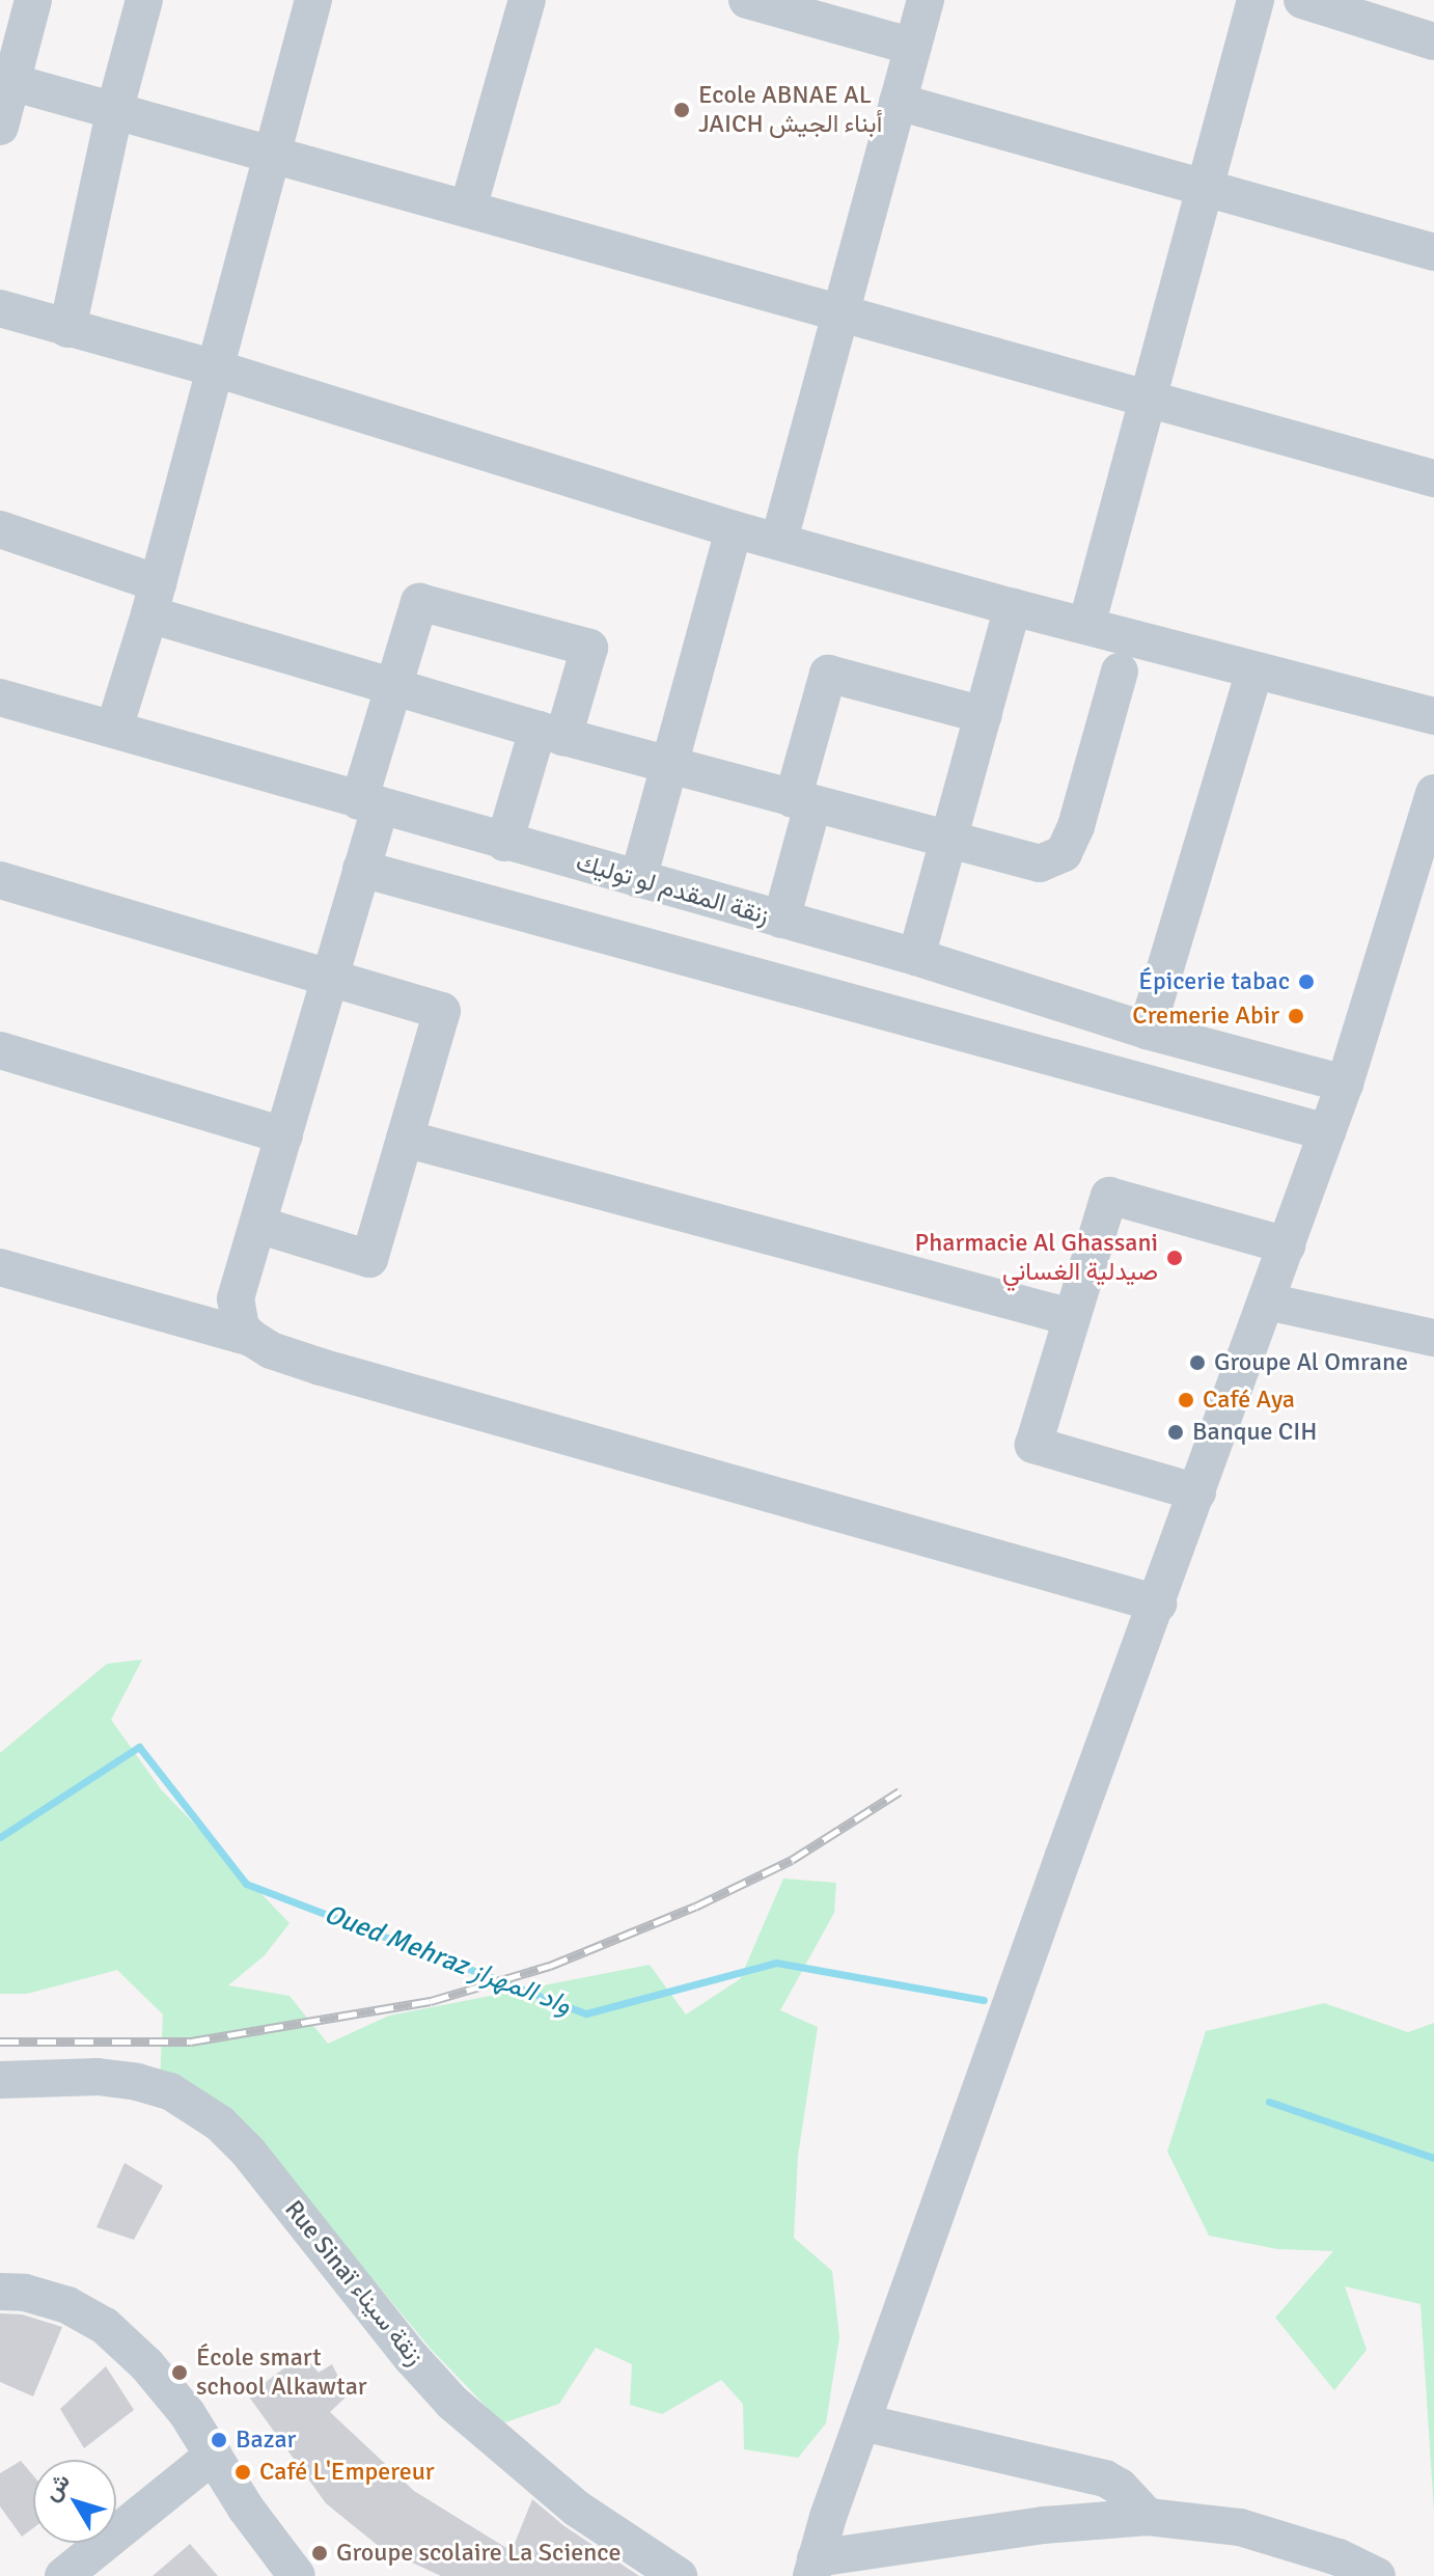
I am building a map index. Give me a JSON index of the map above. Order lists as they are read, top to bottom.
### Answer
{
  "streets": {
    "street": ["زنقة المقدم لو توليك", "Rue Sinaï زنقة سيناء"]
  },
  "water": ["Oued Mehraz واد المهراز"],
  "places": [
    "Ecole ABNAE AL JAICH أبناء الجيش",
    "Épicerie tabac",
    "Cremerie Abir",
    "Pharmacie Al Ghassani صيدلية الغساني",
    "Groupe Al Omrane",
    "Café Aya",
    "Banque CIH",
    "École smart school Alkawtar",
    "Bazar",
    "Café L'Empereur",
    "Groupe scolaire La Science"
  ],
  "north": "top left"
}
